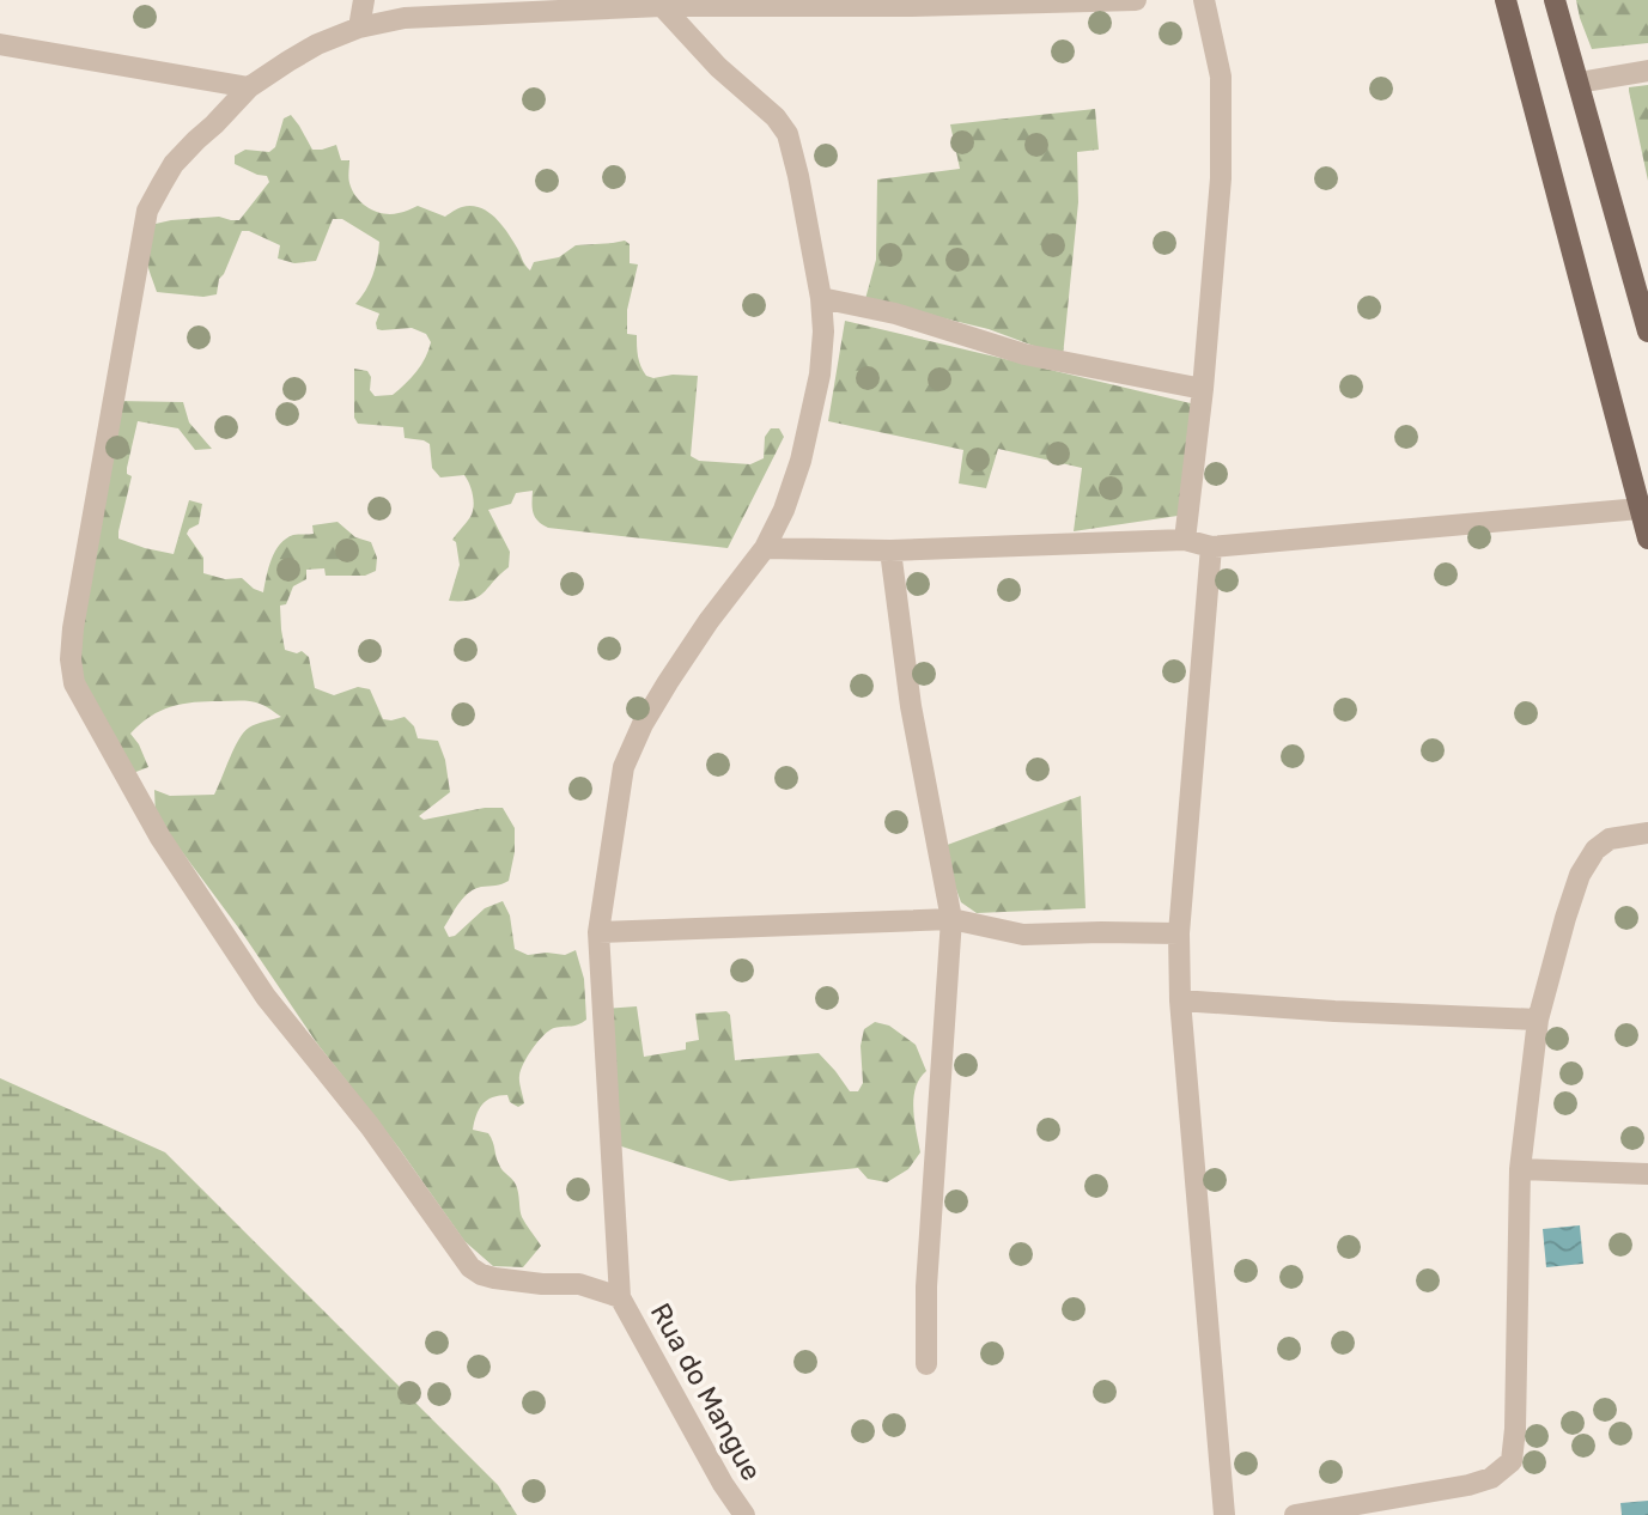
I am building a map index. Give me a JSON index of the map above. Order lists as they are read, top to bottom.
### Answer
{
  "streets": {
    "street": ["Rua do Mangue"]
  }
}
